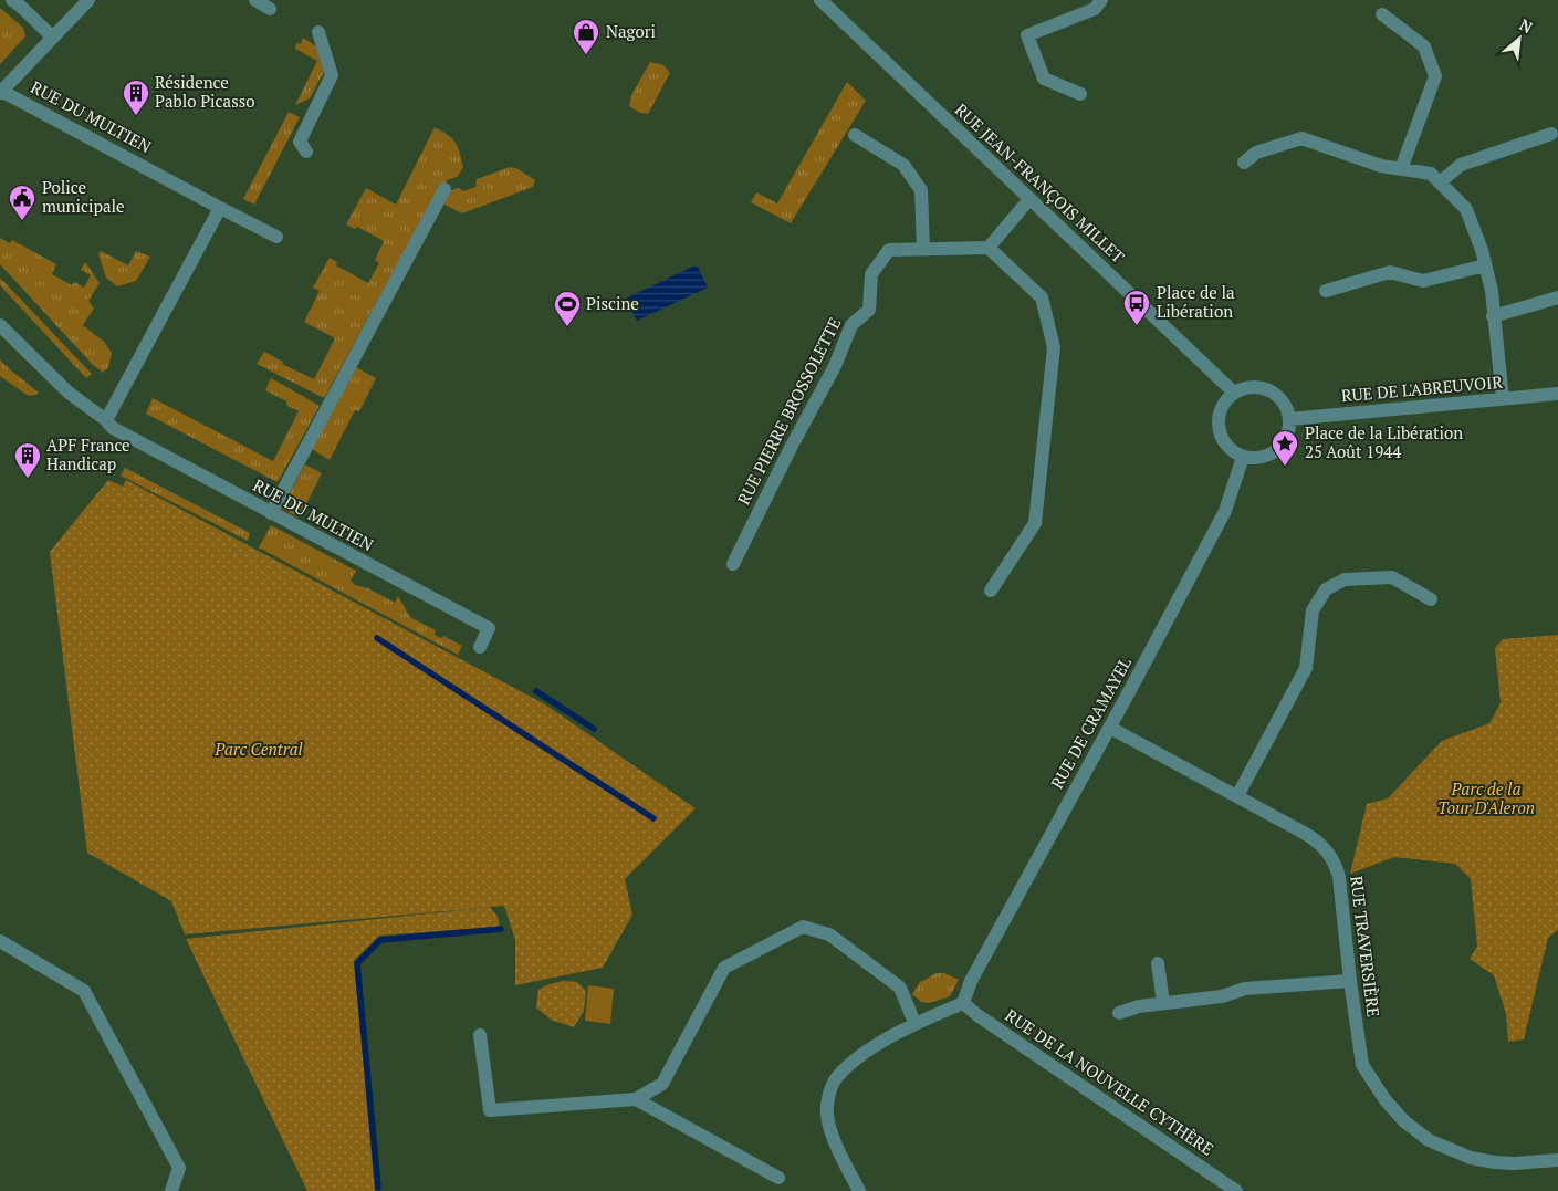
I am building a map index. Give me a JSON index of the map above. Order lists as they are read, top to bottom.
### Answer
{
  "streets": {
    "street": [
      "RUE DU MULTIEN",
      "RUE JEAN-FRANÇOIS MILLET",
      "RUE DE L'ABREUVOIR",
      "RUE PIERRE BROSSOLETTE",
      "RUE DE CRAMAYEL",
      "RUE TRAVERSIÈRE",
      "RUE DE LA NOUVELLE CYTHÈRE"
    ]
  },
  "crossings": [
    ["RUE JEAN-FRANÇOIS MILLET", "RUE DE L'ABREUVOIR"],
    ["RUE JEAN-FRANÇOIS MILLET", "RUE DE CRAMAYEL"],
    ["RUE DE L'ABREUVOIR", "RUE DE CRAMAYEL"],
    ["RUE DE CRAMAYEL", "RUE TRAVERSIÈRE"],
    ["RUE DE CRAMAYEL", "RUE DE LA NOUVELLE CYTHÈRE"]
  ],
  "parks": ["Parc Central", "Parc de la Tour D'Aleron"],
  "places": {
    "shop": ["Nagori"],
    "building": ["Résidence Pablo Picasso", "APF France Handicap"],
    "public building": ["Police municipale"],
    "bus stop": ["Place de la Libération"],
    "sports": ["Piscine"],
    "place": ["Place de la Libération 25 Août 1944"]
  },
  "north": "top right"
}
